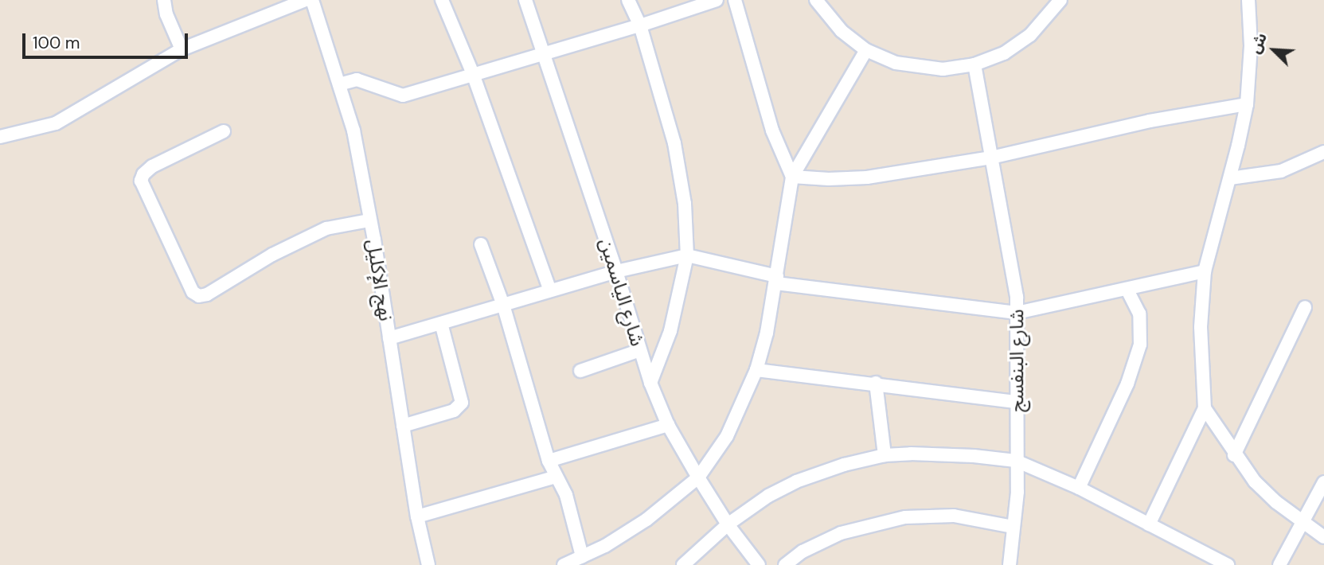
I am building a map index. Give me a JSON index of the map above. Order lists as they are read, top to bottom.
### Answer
{
  "streets": {
    "street": ["نهج الإكليل", "شارع الياسمين", "شارع البنفسج"]
  },
  "scale_bar": "100 m",
  "north": "top left"
}
